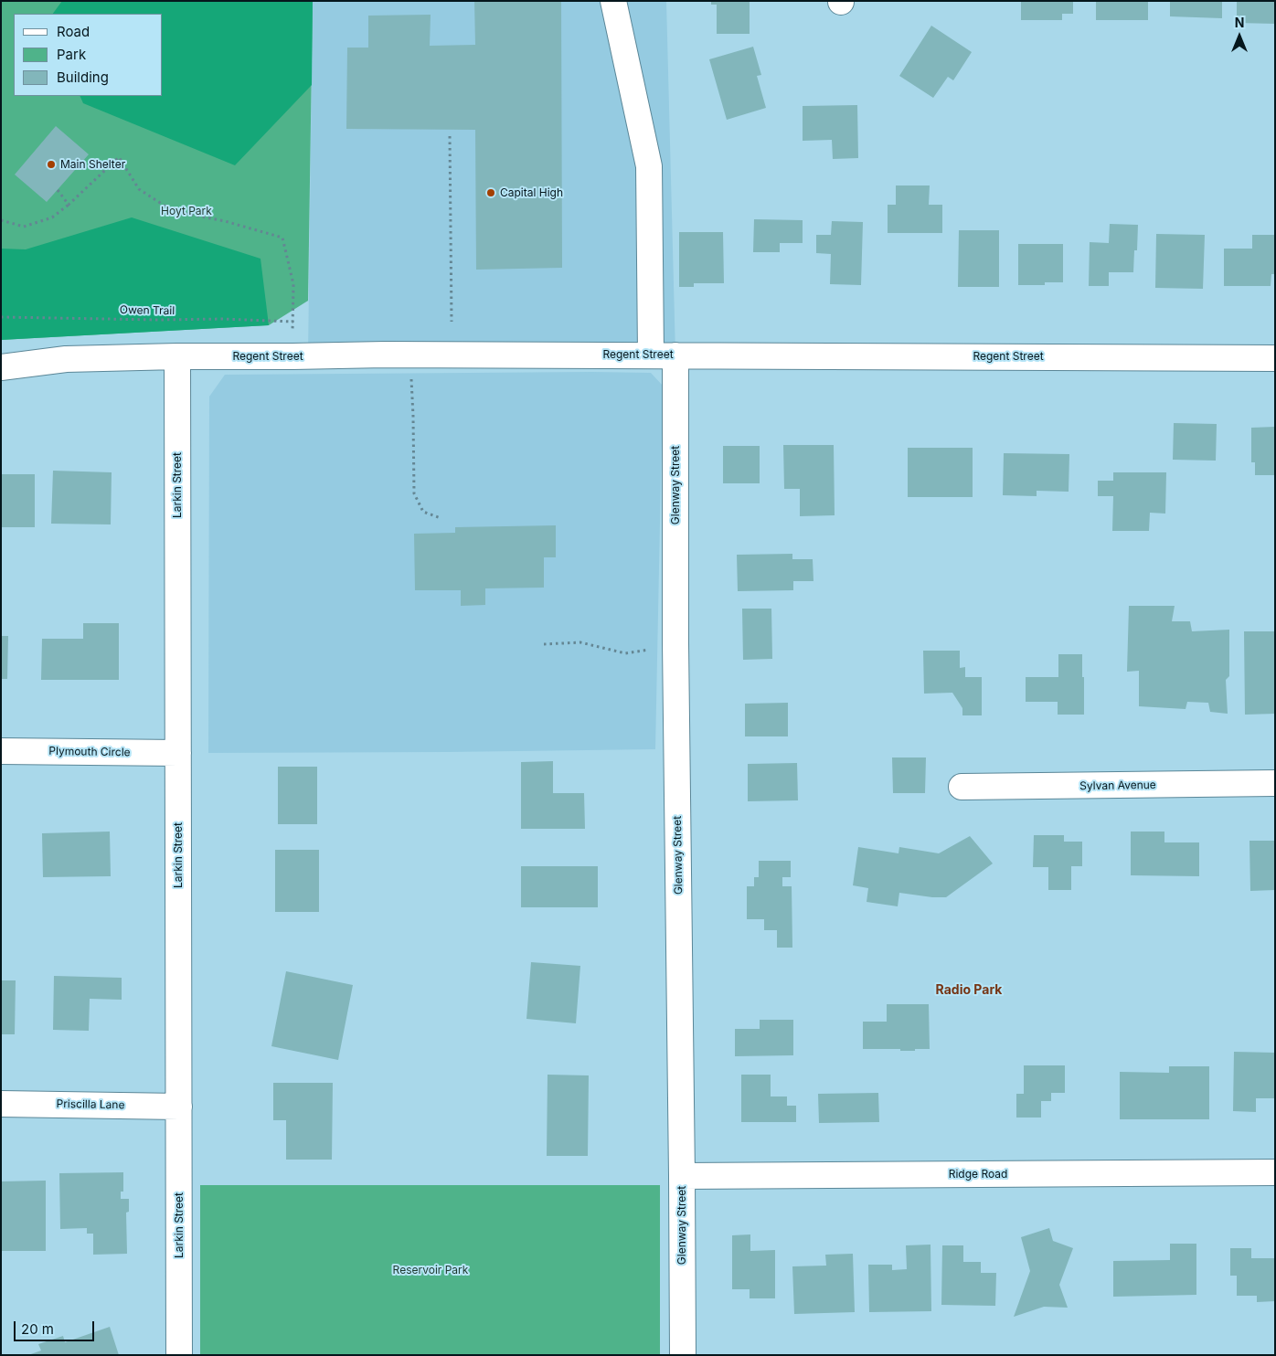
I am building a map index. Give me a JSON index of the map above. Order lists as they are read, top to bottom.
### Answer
{
  "streets": {
    "street": [
      "Regent Street",
      "Larkin Street",
      "Glenway Street",
      "Plymouth Circle",
      "Sylvan Avenue",
      "Priscilla Lane",
      "Ridge Road"
    ],
    "path": ["Owen Trail"]
  },
  "crossings": [
    ["Regent Street", "Larkin Street"],
    ["Regent Street", "Glenway Street"],
    ["Larkin Street", "Plymouth Circle"],
    ["Larkin Street", "Priscilla Lane"],
    ["Glenway Street", "Ridge Road"]
  ],
  "districts": ["Radio Park"],
  "parks": ["Hoyt Park", "Reservoir Park"],
  "places": ["Main Shelter", "Capital High"],
  "legend": ["Road", "Park", "Building"],
  "scale_bar": "20 m",
  "north": "top"
}
